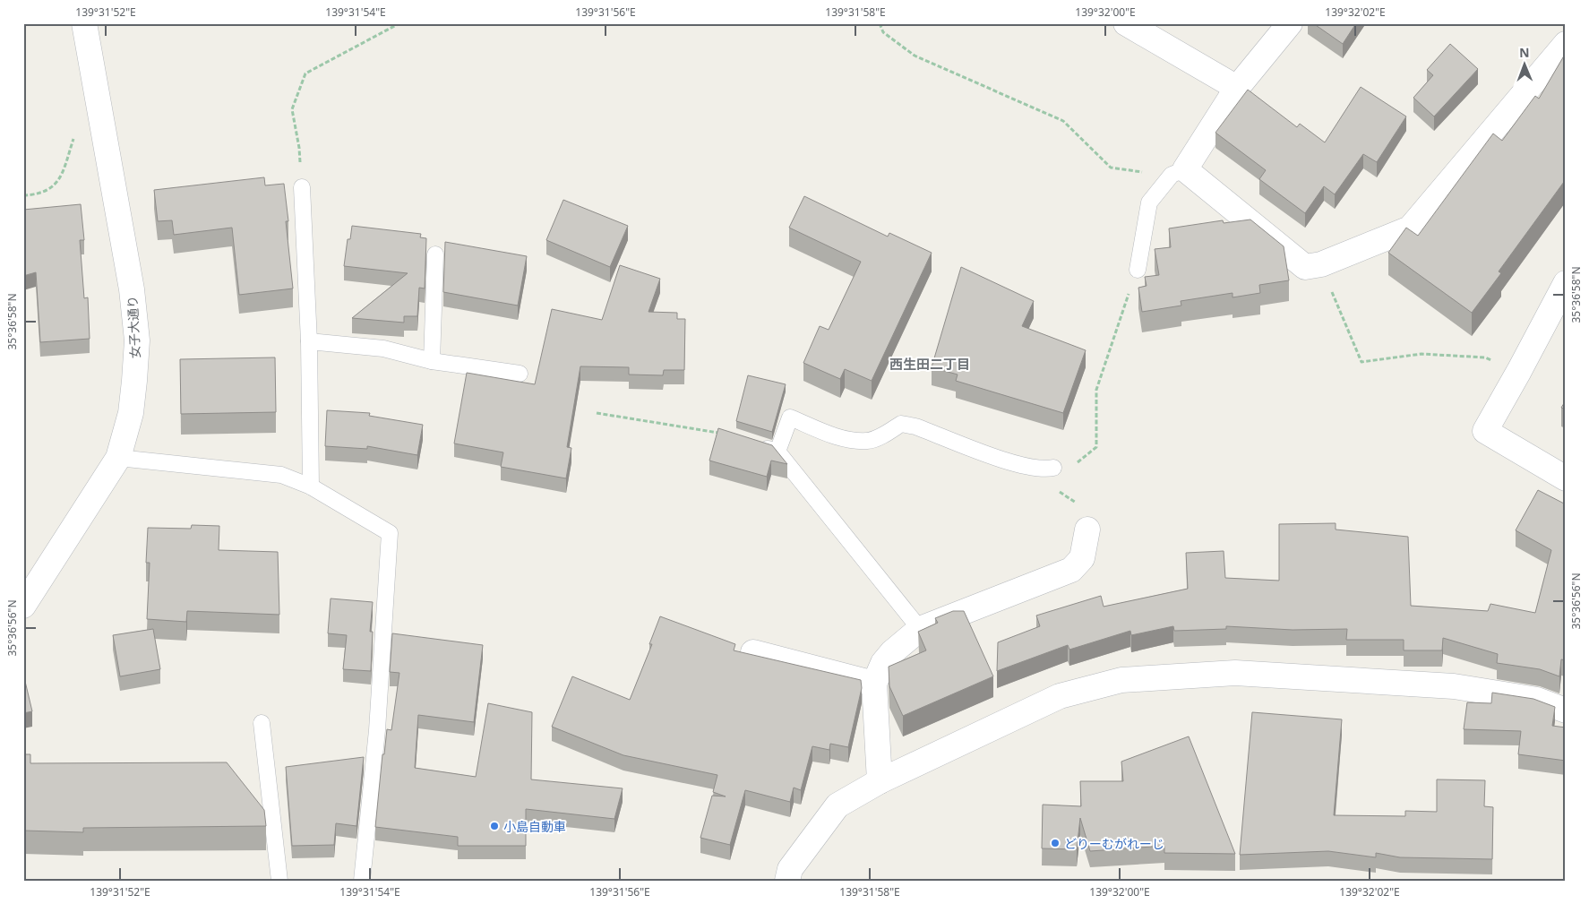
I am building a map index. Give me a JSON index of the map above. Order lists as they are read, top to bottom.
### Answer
{
  "streets": {
    "street": ["女子大通り"]
  },
  "districts": ["西生田二丁目"],
  "places": ["小島自動車", "どりーむがれーじ"],
  "north": "top",
  "coordinates": [
    "139°31'52\"E",
    "139°31'54\"E",
    "139°31'56\"E",
    "139°31'58\"E",
    "139°32'00\"E",
    "139°32'02\"E",
    "35°36'58\"N",
    "35°36'56\"N"
  ]
}
